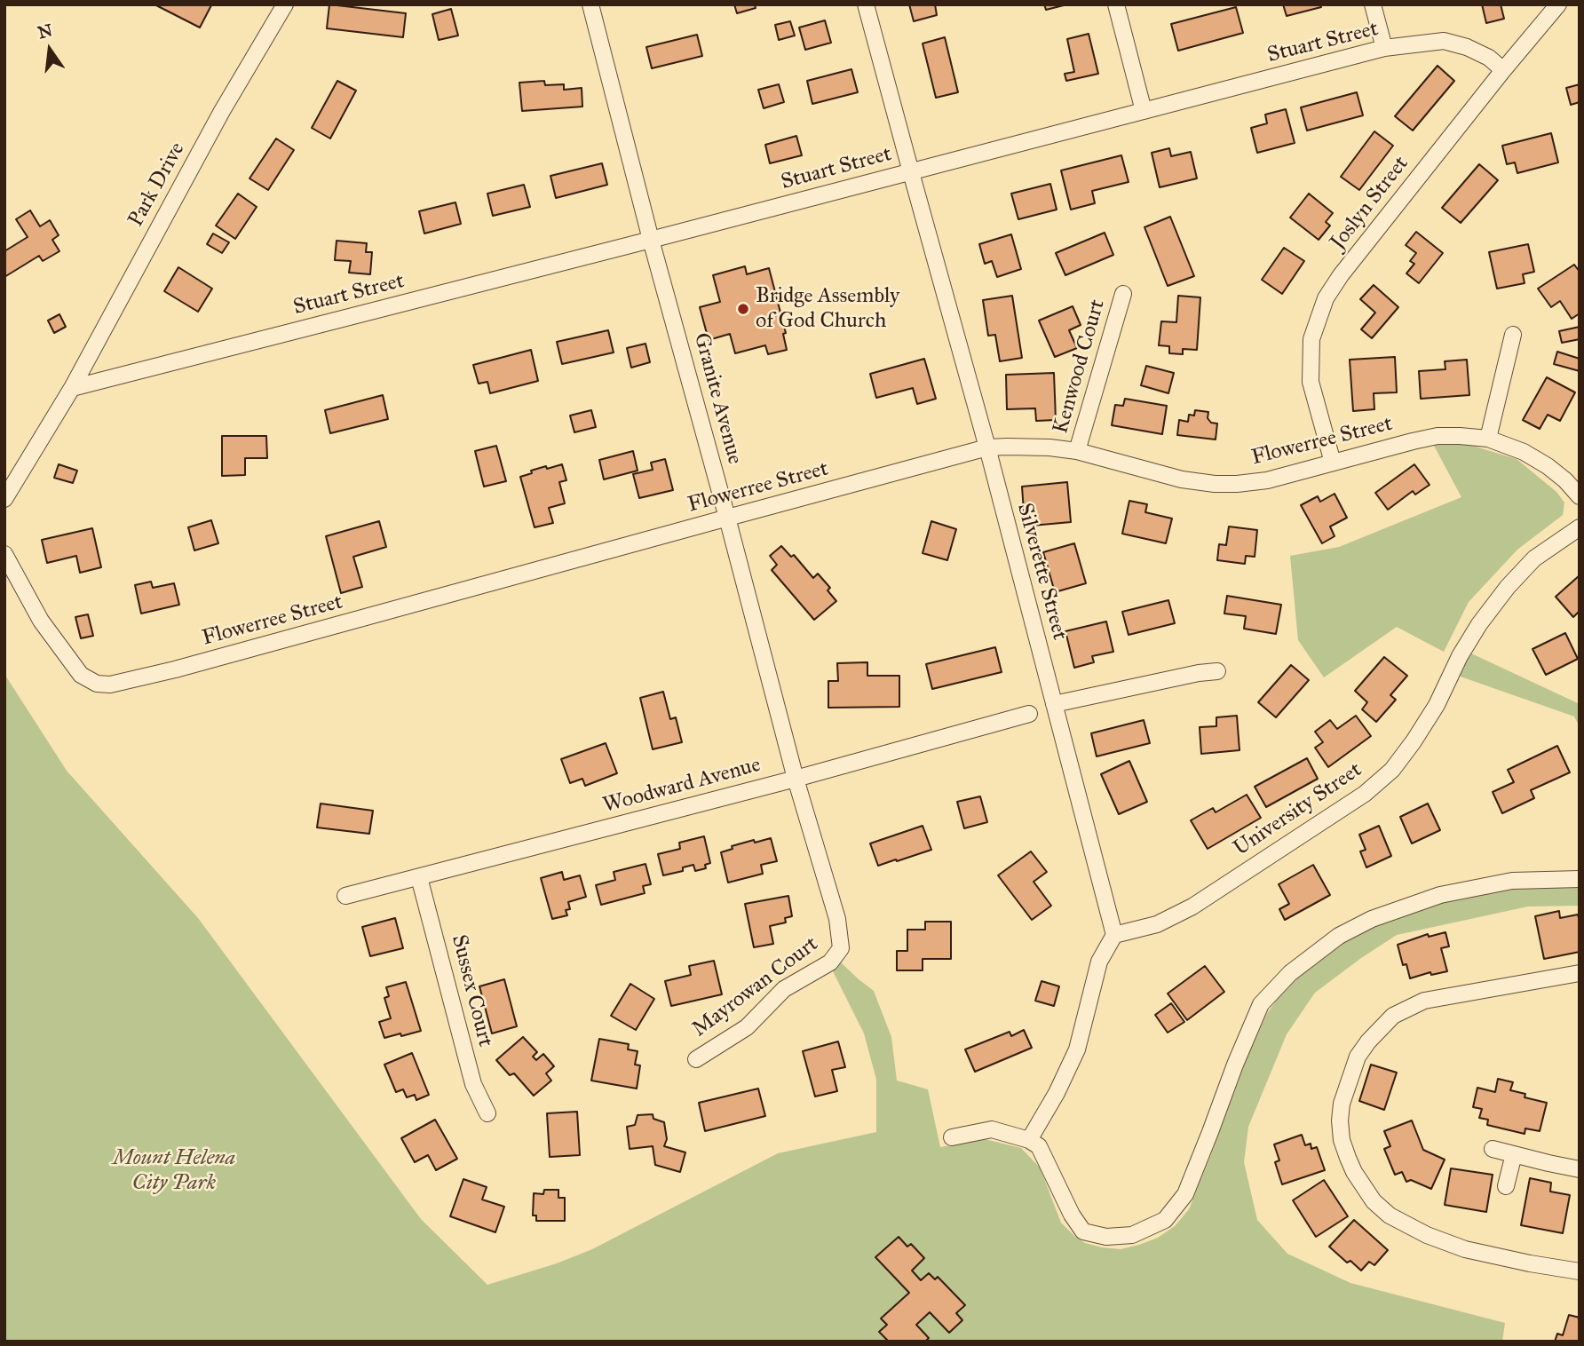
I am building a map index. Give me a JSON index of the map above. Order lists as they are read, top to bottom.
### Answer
{
  "streets": {
    "street": [
      "Stuart Street",
      "Park Drive",
      "Joslyn Street",
      "Kenwood Court",
      "Granite Avenue",
      "Flowerree Street",
      "Silverette Street",
      "Woodward Avenue",
      "University Street",
      "Mayrowan Court",
      "Sussex Court"
    ]
  },
  "crossings": [
    ["Stuart Street", "Park Drive"],
    ["Stuart Street", "Joslyn Street"],
    ["Stuart Street", "Granite Avenue"],
    ["Stuart Street", "Silverette Street"],
    ["Joslyn Street", "Flowerree Street"],
    ["Kenwood Court", "Flowerree Street"],
    ["Granite Avenue", "Flowerree Street"],
    ["Granite Avenue", "Woodward Avenue"],
    ["Granite Avenue", "Mayrowan Court"],
    ["Flowerree Street", "Silverette Street"],
    ["Silverette Street", "University Street"],
    ["Woodward Avenue", "Sussex Court"]
  ],
  "parks": ["Mount Helena City Park"],
  "places": ["Bridge Assembly of God Church"],
  "north": "top"
}
